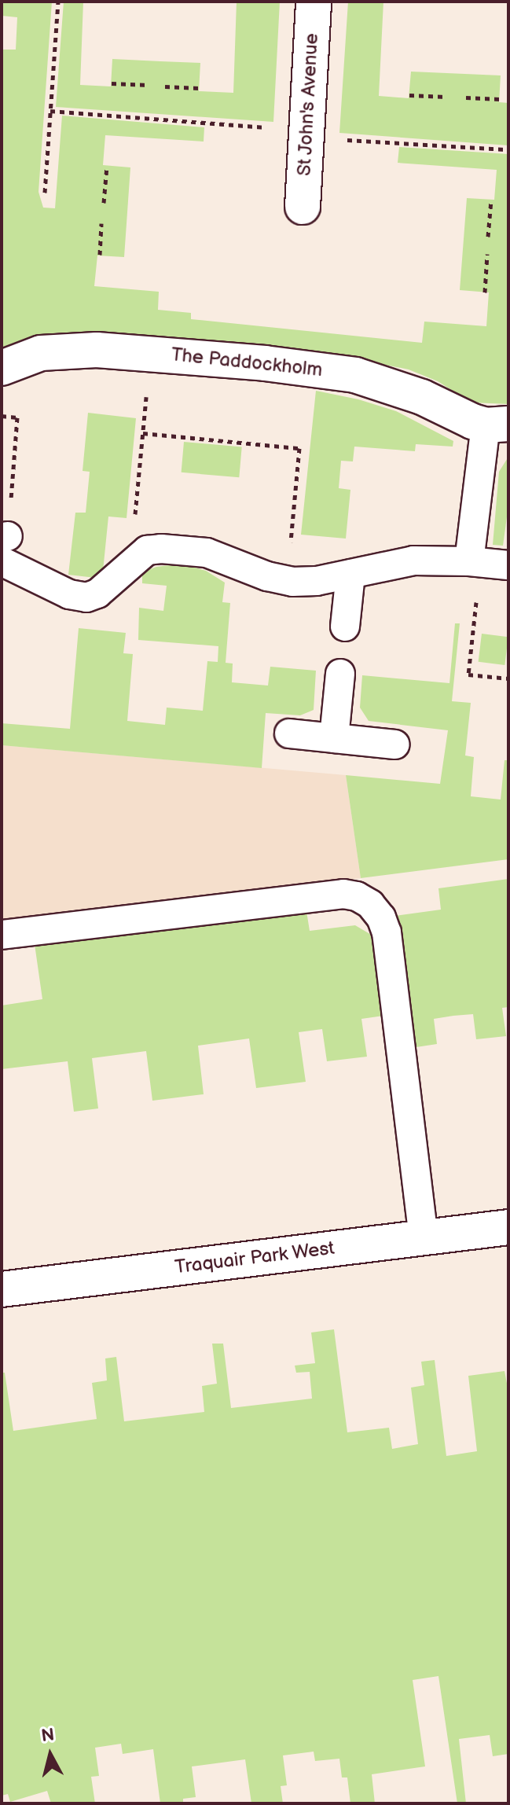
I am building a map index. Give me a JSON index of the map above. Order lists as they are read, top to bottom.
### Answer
{
  "streets": {
    "street": ["St John's Avenue", "The Paddockholm", "Traquair Park West"]
  },
  "north": "top"
}
